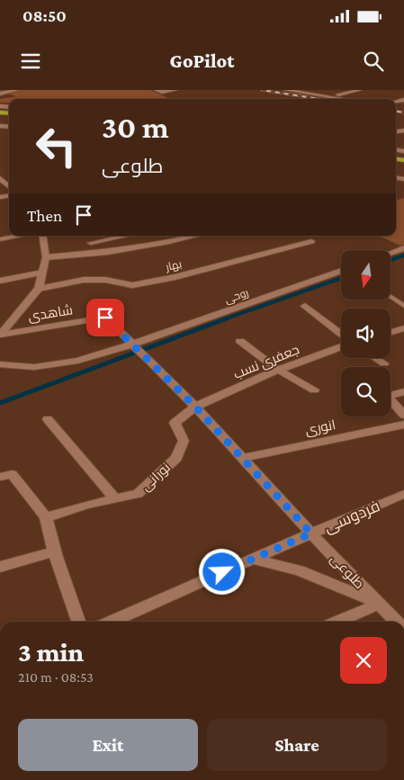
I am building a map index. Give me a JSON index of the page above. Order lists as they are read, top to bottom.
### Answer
{
  "streets": {
    "street": [
      "بهار",
      "روحی",
      "شاهدی",
      "جعفری نسب",
      "انوری",
      "نورانی",
      "فردوسی",
      "طلوعی"
    ]
  },
  "crossings": [
    ["روحی", "طلوعی"],
    ["شاهدی", "طلوعی"],
    ["جعفری نسب", "نورانی"],
    ["جعفری نسب", "طلوعی"],
    ["انوری", "طلوعی"],
    ["نورانی", "طلوعی"],
    ["فردوسی", "طلوعی"]
  ],
  "north": "bottom",
  "page": {
    "status": "08:50",
    "header": "GoPilot",
    "turn": ["30 m", "طلوعی"],
    "then": "Then",
    "heading": ["3 min", "210 m · 08:53"],
    "buttons": ["Exit", "Share"]
  }
}
